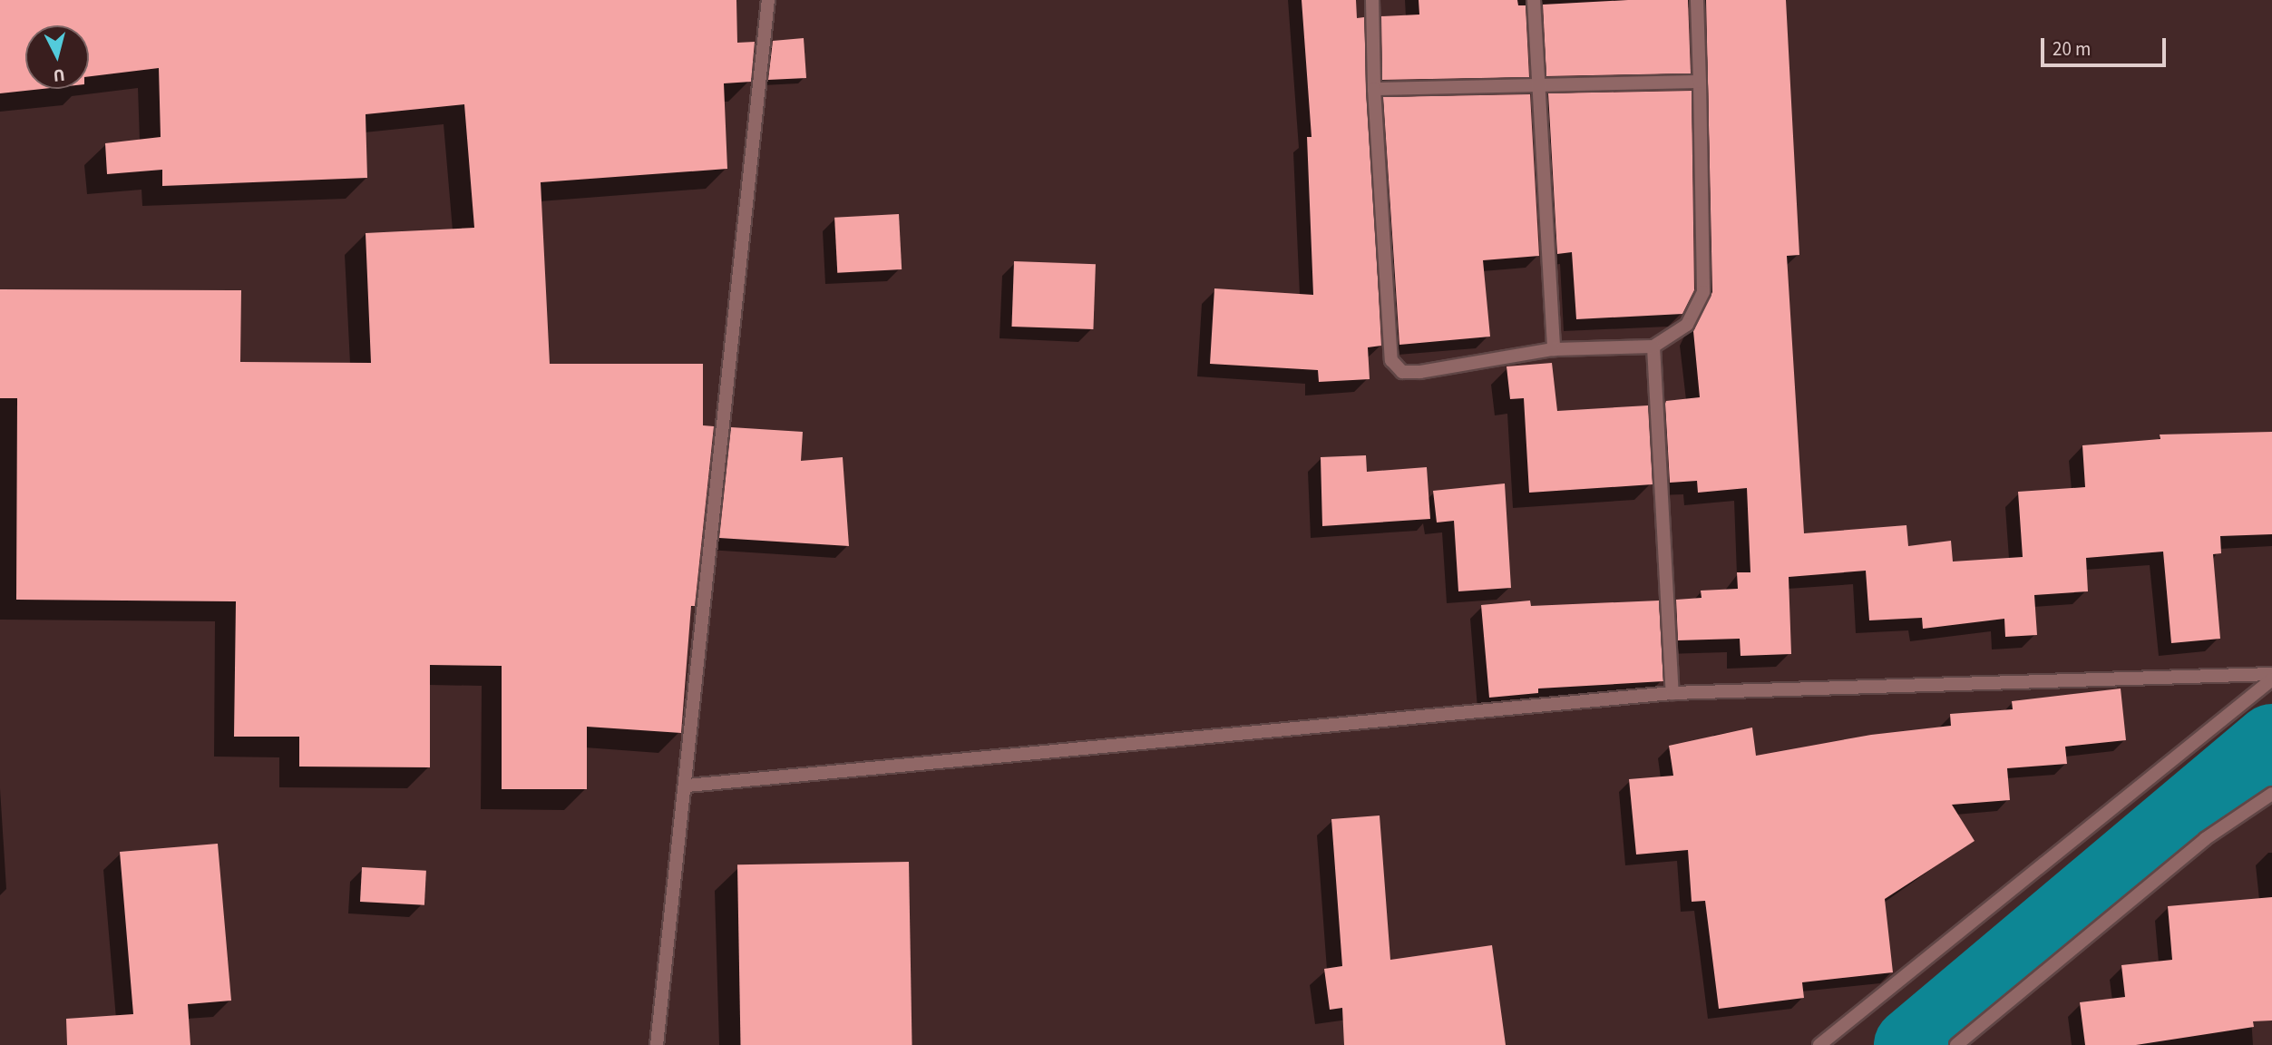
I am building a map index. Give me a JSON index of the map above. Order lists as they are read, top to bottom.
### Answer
{
  "scale_bar": "20 m",
  "north": "bottom"
}
